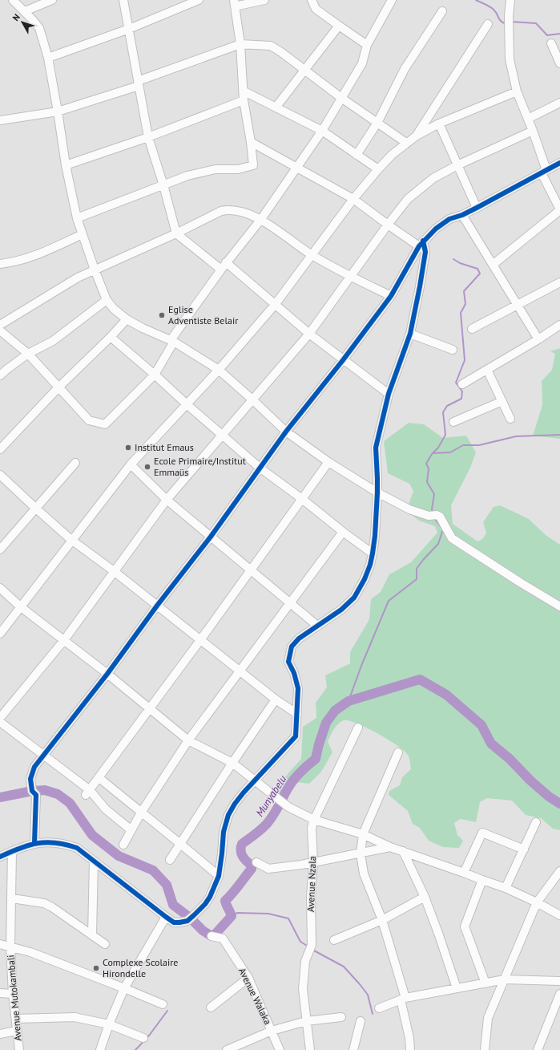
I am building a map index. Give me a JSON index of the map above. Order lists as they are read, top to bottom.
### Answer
{
  "streets": {
    "street": ["Avenue Nzala", "Avenue Walaka", "Avenue Mutokambali"]
  },
  "water": ["Munyabelu"],
  "places": [
    "Eglise Adventiste Belair",
    "Institut Emaus",
    "Ecole Primaire/Institut Emmaüs",
    "Complexe Scolaire Hirondelle"
  ],
  "north": "top left"
}
